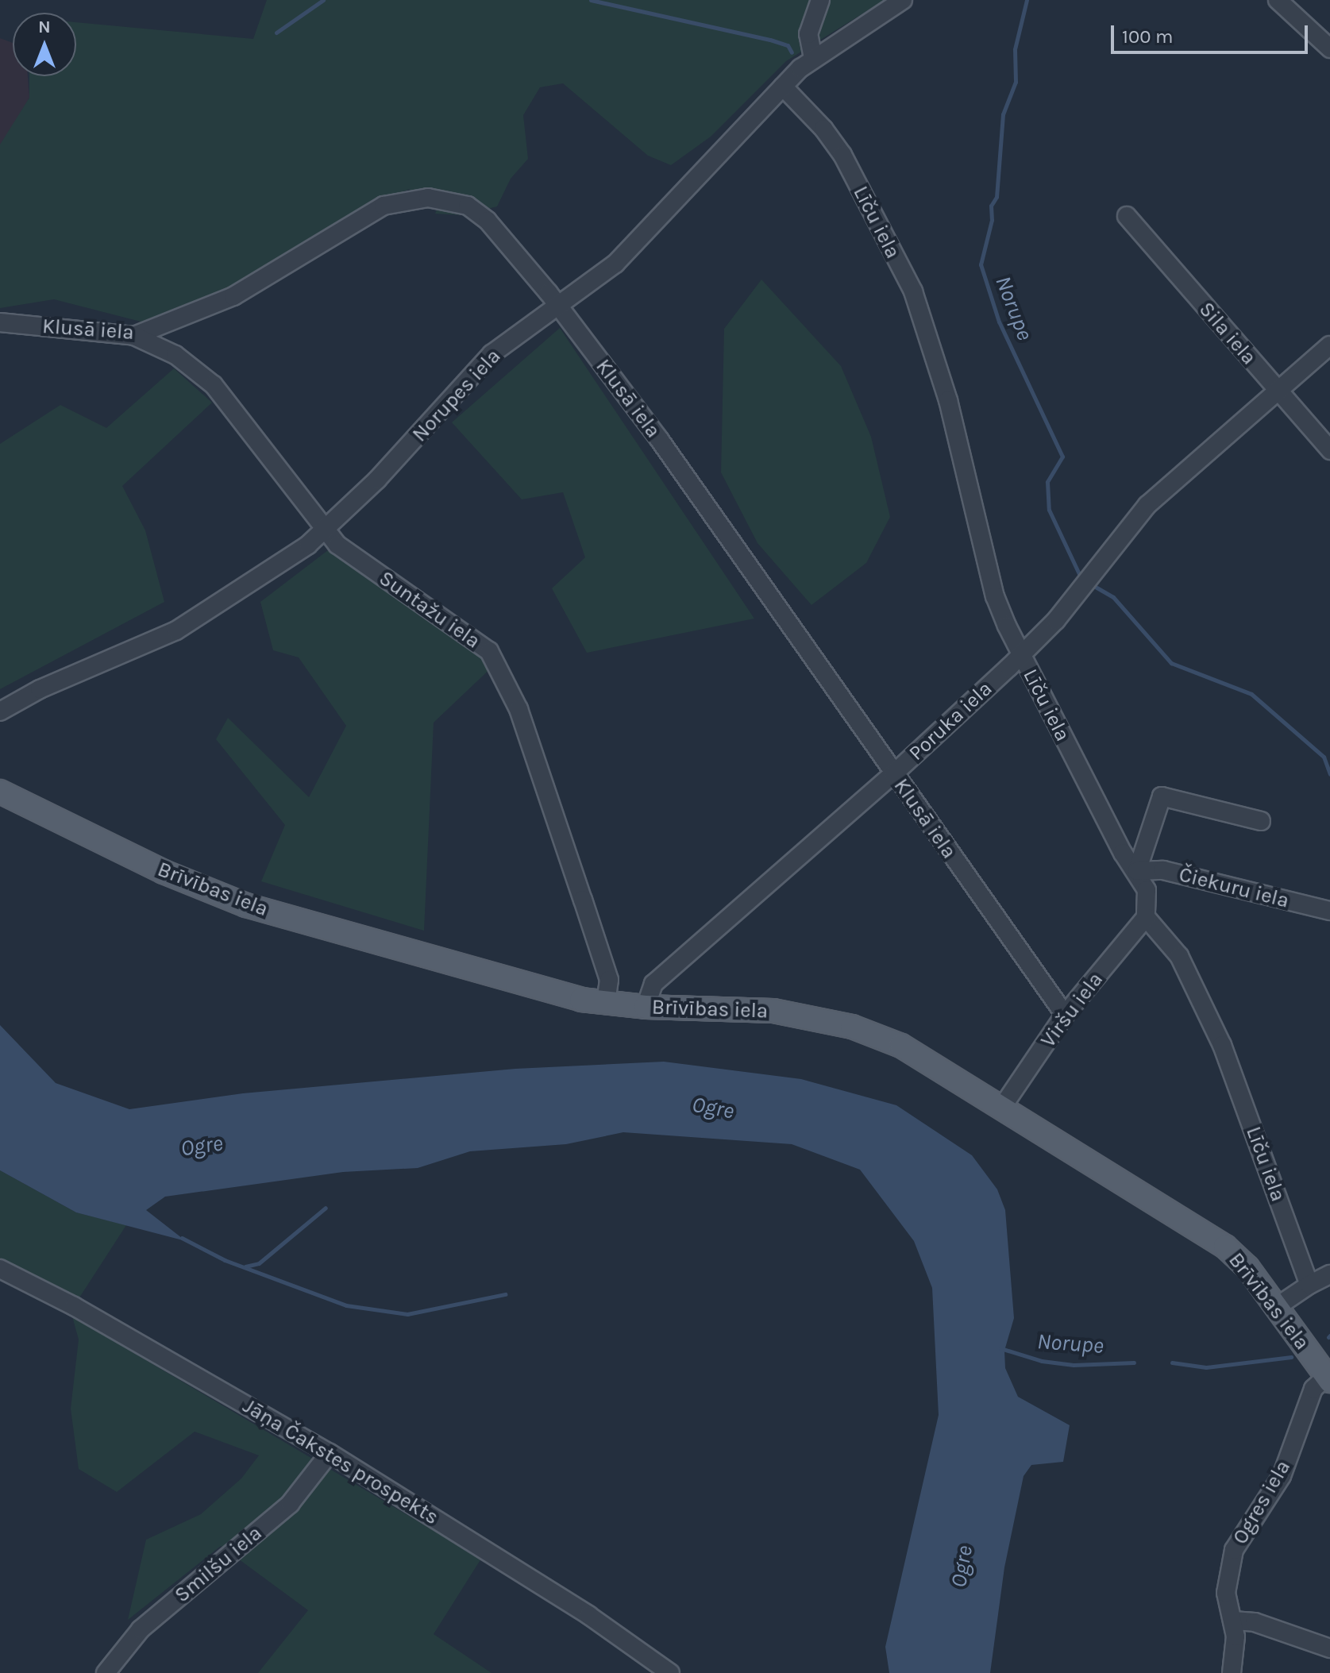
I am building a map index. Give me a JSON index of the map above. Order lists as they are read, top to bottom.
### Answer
{
  "streets": {
    "main road": ["Brīvības iela"],
    "street": [
      "Līču iela",
      "Klusā iela",
      "Sila iela",
      "Norupes iela",
      "Suntažu iela",
      "Poruka iela",
      "Čiekuru iela",
      "Viršu iela",
      "Jāņa Čakstes prospekts",
      "Ogres iela",
      "Smilšu iela"
    ]
  },
  "crossings": [
    ["Līču iela", "Norupes iela"],
    ["Līču iela", "Poruka iela"],
    ["Līču iela", "Čiekuru iela"],
    ["Līču iela", "Viršu iela"],
    ["Klusā iela", "Norupes iela"],
    ["Klusā iela", "Suntažu iela"],
    ["Klusā iela", "Poruka iela"],
    ["Klusā iela", "Viršu iela"],
    ["Sila iela", "Poruka iela"],
    ["Norupes iela", "Suntažu iela"],
    ["Suntažu iela", "Brīvības iela"],
    ["Poruka iela", "Brīvības iela"],
    ["Brīvības iela", "Viršu iela"],
    ["Brīvības iela", "Ogres iela"],
    ["Jāņa Čakstes prospekts", "Smilšu iela"]
  ],
  "water": ["Norupe", "Ogre"],
  "scale_bar": "100 m",
  "north": "top"
}
